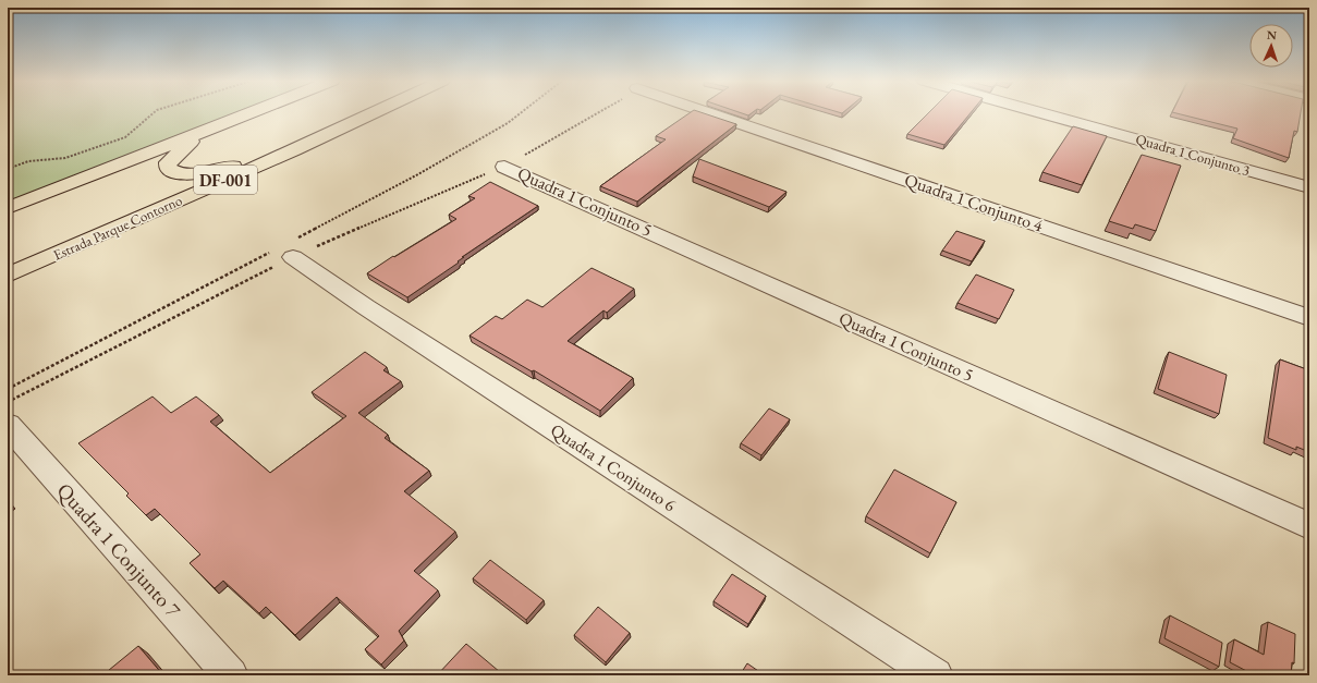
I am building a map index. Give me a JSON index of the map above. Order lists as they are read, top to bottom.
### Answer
{
  "streets": {
    "main road": ["DF-001", "Estrada Parque Contorno"],
    "street": [
      "Quadra 1 Conjunto 3",
      "Quadra 1 Conjunto 5",
      "Quadra 1 Conjunto 4",
      "Quadra 1 Conjunto 6",
      "Quadra 1 Conjunto 7"
    ]
  },
  "north": "top"
}
